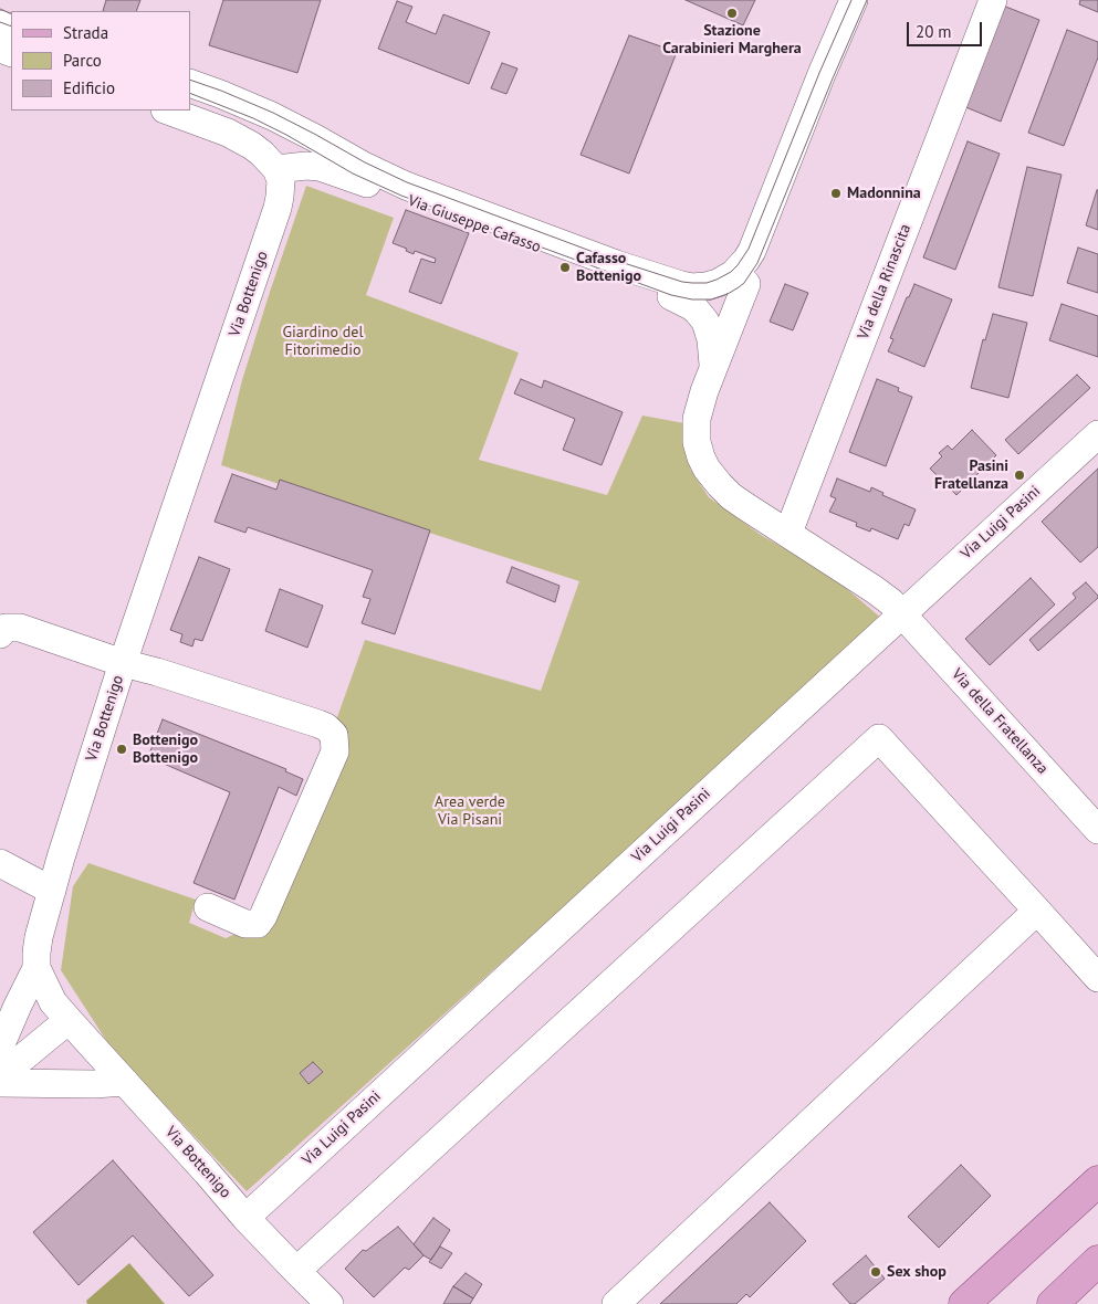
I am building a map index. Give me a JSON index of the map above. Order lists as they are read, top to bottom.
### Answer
{
  "streets": {
    "street": [
      "Via Giuseppe Cafasso",
      "Via della Rinascita",
      "Via Bottenigo",
      "Via Luigi Pasini",
      "Via della Fratellanza"
    ]
  },
  "crossings": [
    ["Via Giuseppe Cafasso", "Via Bottenigo"],
    ["Via Bottenigo", "Via Luigi Pasini"],
    ["Via Luigi Pasini", "Via della Fratellanza"]
  ],
  "parks": ["Giardino del Fitorimedio", "Area verde Via Pisani"],
  "places": [
    "Stazione Carabinieri Marghera",
    "Madonnina",
    "Cafasso Bottenigo",
    "Pasini Fratellanza",
    "Bottenigo Bottenigo",
    "Sex shop"
  ],
  "legend": ["Strada", "Parco", "Edificio"],
  "scale_bar": "20 m"
}
